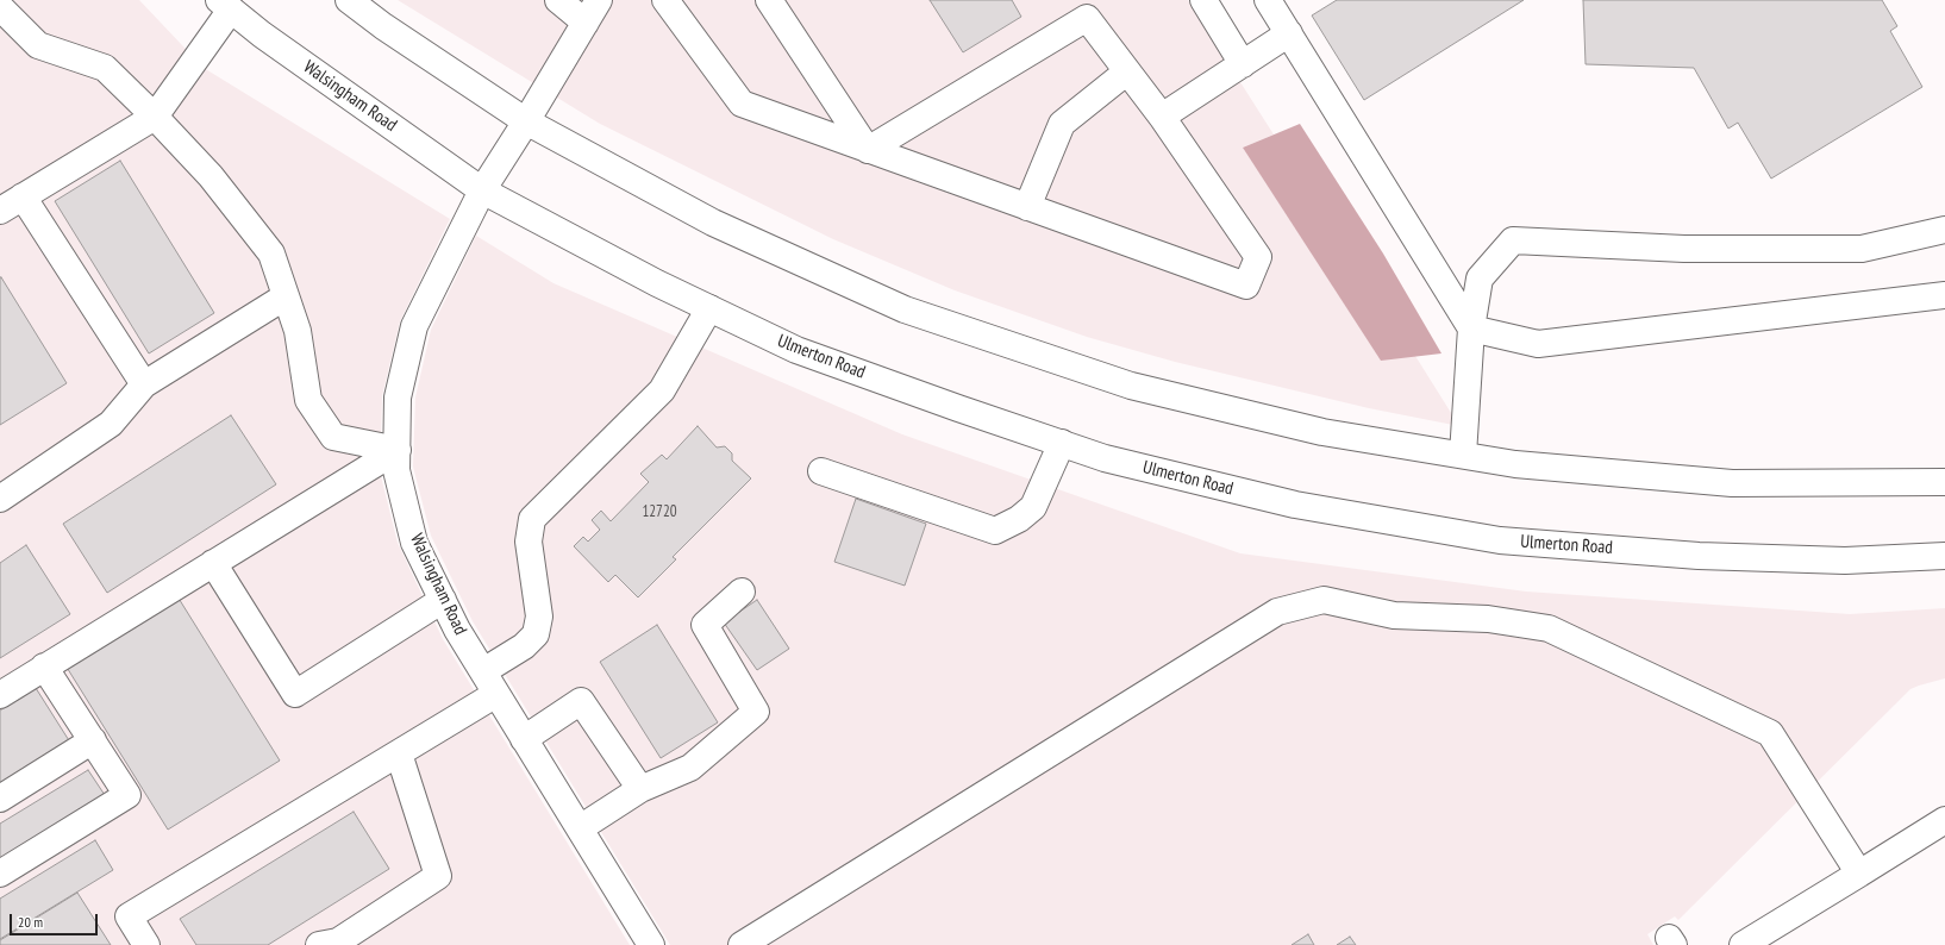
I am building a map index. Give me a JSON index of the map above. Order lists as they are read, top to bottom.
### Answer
{
  "streets": {
    "main road": ["Walsingham Road", "Ulmerton Road"]
  },
  "crossings": [
    ["Walsingham Road", "Ulmerton Road"]
  ],
  "house_numbers": ["12720"],
  "scale_bar": "20 m"
}
